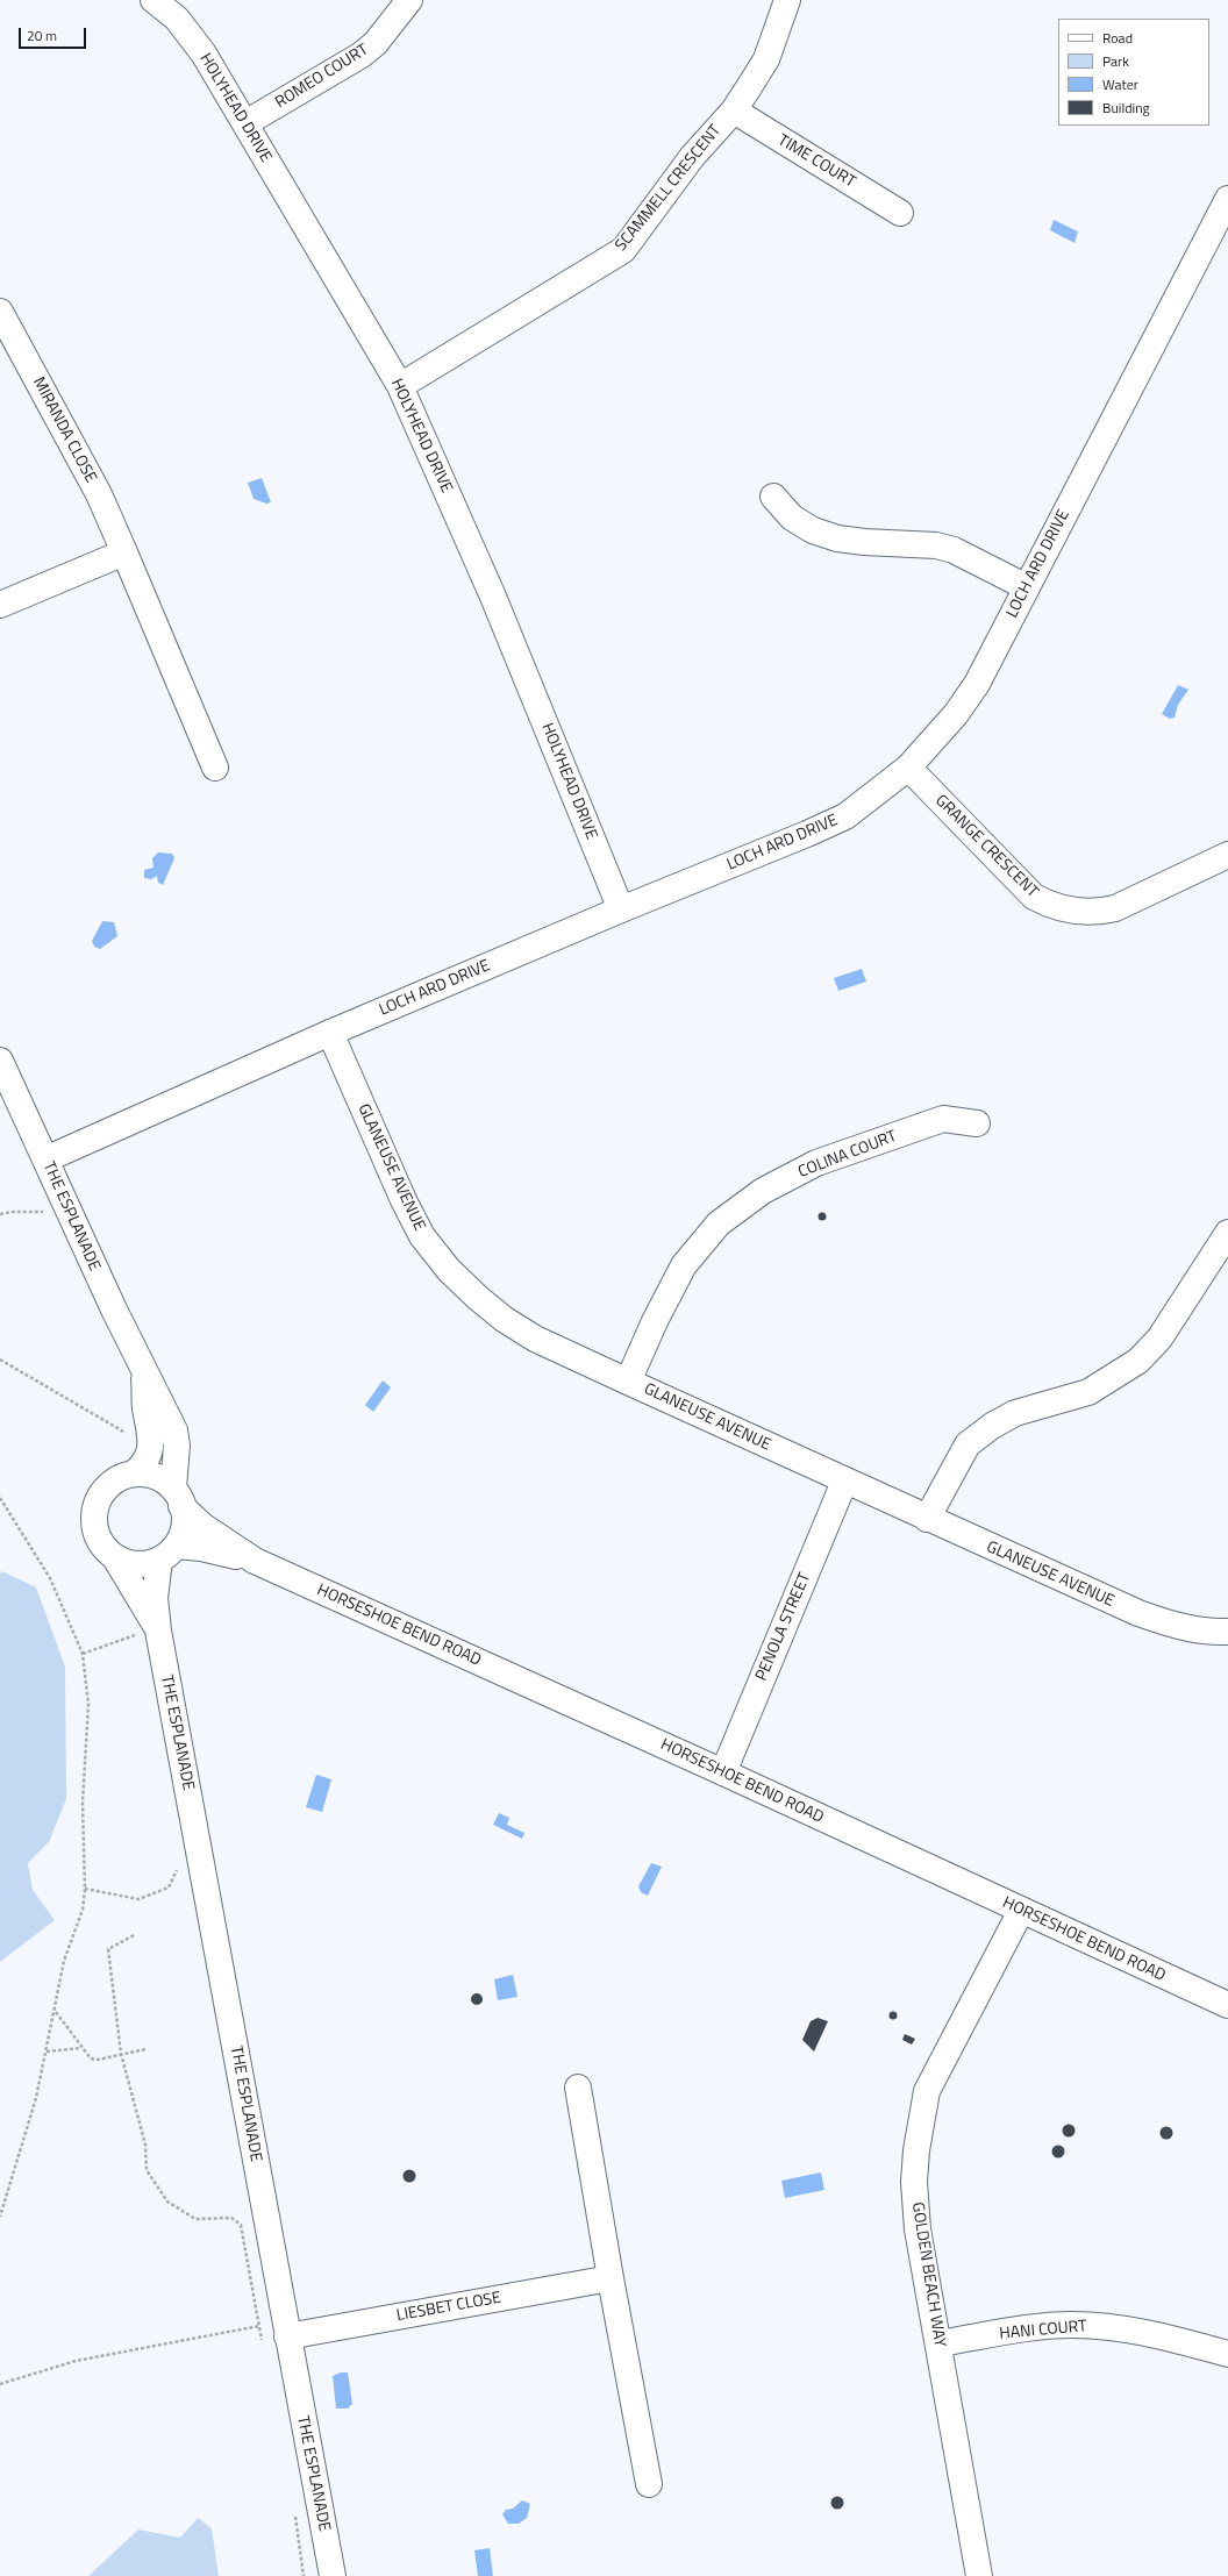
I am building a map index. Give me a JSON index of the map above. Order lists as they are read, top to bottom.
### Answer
{
  "streets": {
    "street": [
      "ROMEO COURT",
      "HOLYHEAD DRIVE",
      "TIME COURT",
      "SCAMMELL CRESCENT",
      "MIRANDA CLOSE",
      "LOCH ARD DRIVE",
      "GRANGE CRESCENT",
      "COLINA COURT",
      "GLANEUSE AVENUE",
      "THE ESPLANADE",
      "HORSESHOE BEND ROAD",
      "PENOLA STREET",
      "GOLDEN BEACH WAY",
      "LIESBET CLOSE",
      "HANI COURT"
    ]
  },
  "crossings": [
    ["ROMEO COURT", "HOLYHEAD DRIVE"],
    ["HOLYHEAD DRIVE", "SCAMMELL CRESCENT"],
    ["HOLYHEAD DRIVE", "LOCH ARD DRIVE"],
    ["TIME COURT", "SCAMMELL CRESCENT"],
    ["LOCH ARD DRIVE", "GRANGE CRESCENT"],
    ["LOCH ARD DRIVE", "GLANEUSE AVENUE"],
    ["LOCH ARD DRIVE", "THE ESPLANADE"],
    ["COLINA COURT", "GLANEUSE AVENUE"],
    ["GLANEUSE AVENUE", "PENOLA STREET"],
    ["THE ESPLANADE", "HORSESHOE BEND ROAD"],
    ["THE ESPLANADE", "LIESBET CLOSE"],
    ["HORSESHOE BEND ROAD", "PENOLA STREET"],
    ["HORSESHOE BEND ROAD", "GOLDEN BEACH WAY"],
    ["GOLDEN BEACH WAY", "HANI COURT"]
  ],
  "legend": [
    "Road",
    "Park",
    "Water",
    "Building"
  ],
  "scale_bar": "20 m"
}
